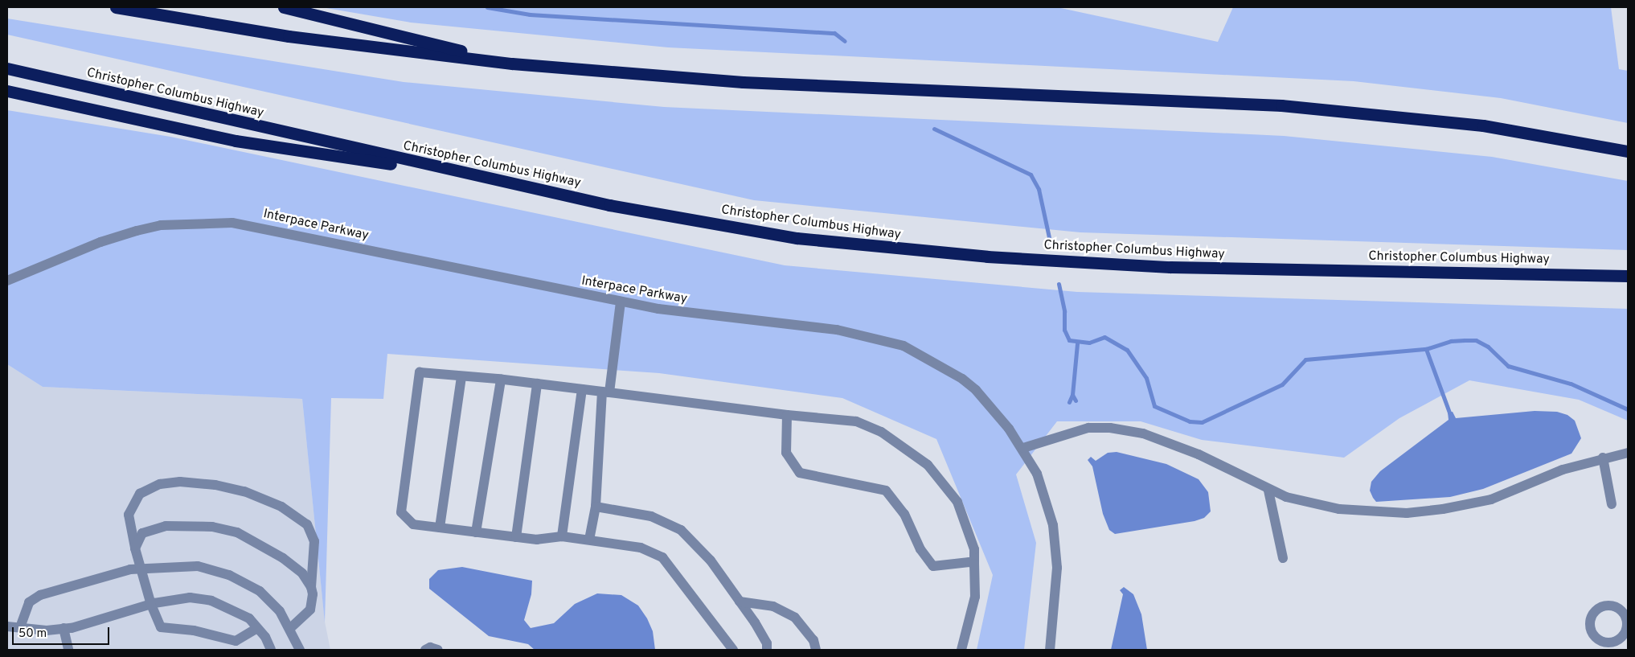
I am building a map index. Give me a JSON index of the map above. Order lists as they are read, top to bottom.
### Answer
{
  "streets": {
    "highway": ["Christopher Columbus Highway"],
    "street": ["Interpace Parkway"]
  },
  "scale_bar": "50 m"
}
